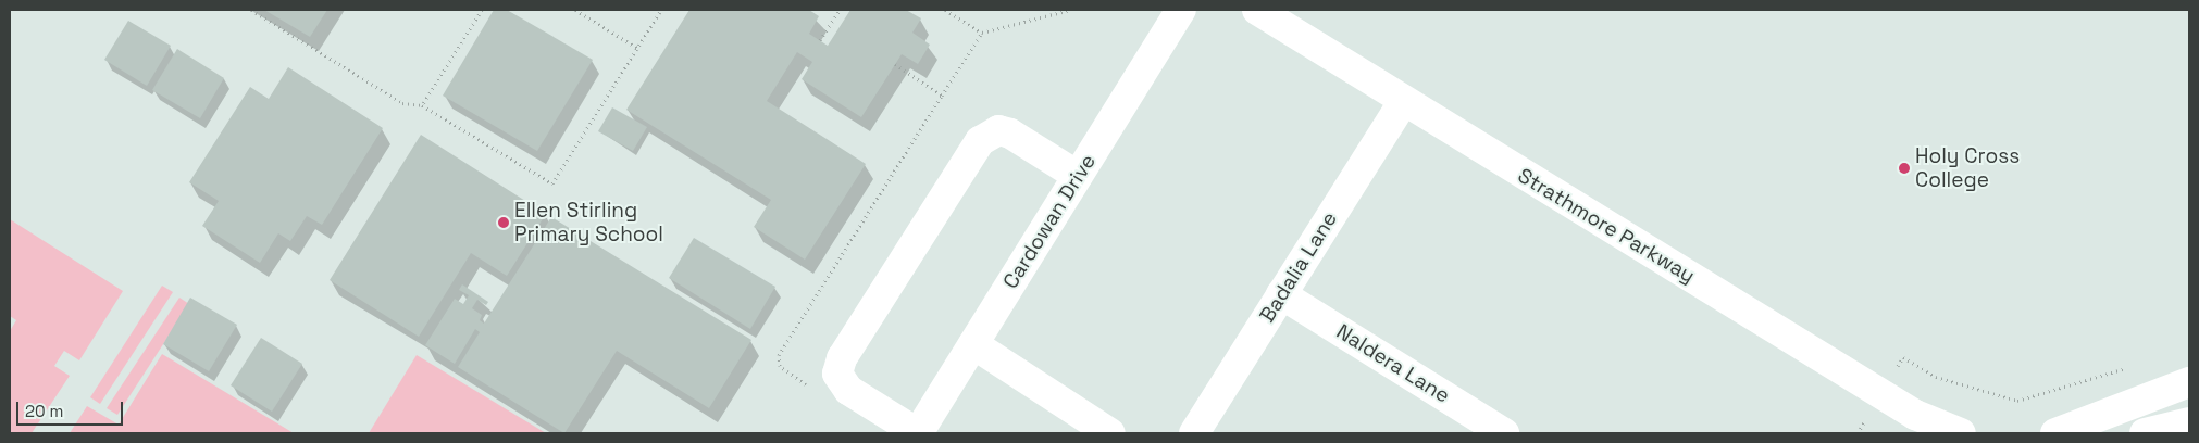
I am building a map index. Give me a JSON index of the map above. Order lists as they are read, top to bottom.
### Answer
{
  "streets": {
    "street": [
      "Cardowan Drive",
      "Strathmore Parkway",
      "Badalia Lane",
      "Naldera Lane"
    ]
  },
  "crossings": [
    ["Strathmore Parkway", "Badalia Lane"],
    ["Badalia Lane", "Naldera Lane"]
  ],
  "places": ["Holy Cross College", "Ellen Stirling Primary School"],
  "scale_bar": "20 m"
}
